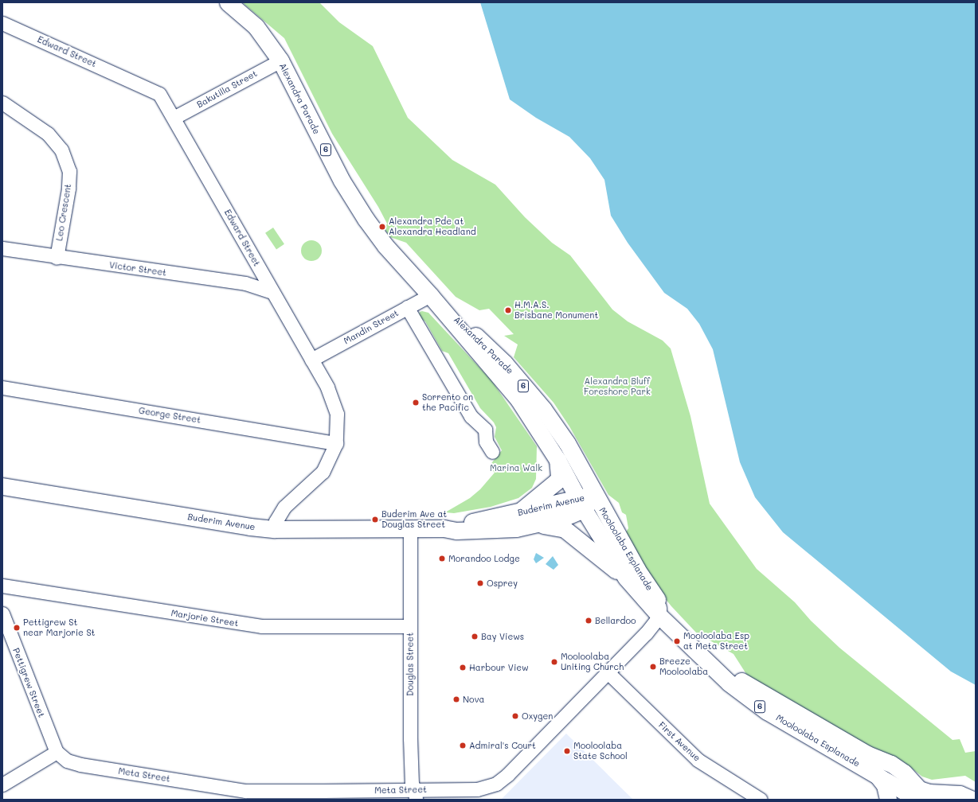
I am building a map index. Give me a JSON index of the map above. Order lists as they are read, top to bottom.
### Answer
{
  "streets": {
    "main road": [
      "Alexandra Parade",
      "6",
      "Buderim Avenue",
      "Mooloolaba Esplanade"
    ],
    "street": [
      "Edward Street",
      "Bakutilla Street",
      "Leo Crescent",
      "Victor Street",
      "Mandin Street",
      "George Street",
      "Marjorie Street",
      "Douglas Street",
      "Pettigrew Street",
      "First Avenue",
      "Meta Street"
    ]
  },
  "crossings": [
    ["Edward Street", "Bakutilla Street"],
    ["Edward Street", "Victor Street"],
    ["Edward Street", "Mandin Street"],
    ["Edward Street", "George Street"],
    ["Edward Street", "Buderim Avenue"],
    ["Bakutilla Street", "Alexandra Parade"],
    ["Alexandra Parade", "Mandin Street"],
    ["Alexandra Parade", "Buderim Avenue"],
    ["Alexandra Parade", "Mooloolaba Esplanade"],
    ["6", "Mooloolaba Esplanade"],
    ["Leo Crescent", "Victor Street"],
    ["Buderim Avenue", "Mooloolaba Esplanade"],
    ["Buderim Avenue", "Douglas Street"],
    ["Mooloolaba Esplanade", "Meta Street"],
    ["Marjorie Street", "Douglas Street"],
    ["Douglas Street", "Meta Street"],
    ["Pettigrew Street", "Meta Street"],
    ["First Avenue", "Meta Street"]
  ],
  "parks": ["Alexandra Bluff Foreshore Park", "Marina Walk"],
  "places": [
    "Alexandra Pde at Alexandra Headland",
    "H.M.A.S. Brisbane Monument",
    "Sorrento on the Pacific",
    "Buderim Ave at Douglas Street",
    "Morandoo Lodge",
    "Osprey",
    "Bellardoo",
    "Pettigrew St near Marjorie St",
    "Bay Views",
    "Mooloolaba Esp at Meta Street",
    "Mooloolaba Uniting Church",
    "Breeze Mooloolaba",
    "Harbour View",
    "Nova",
    "Oxygen",
    "Admiral's Court",
    "Mooloolaba State School"
  ]
}
